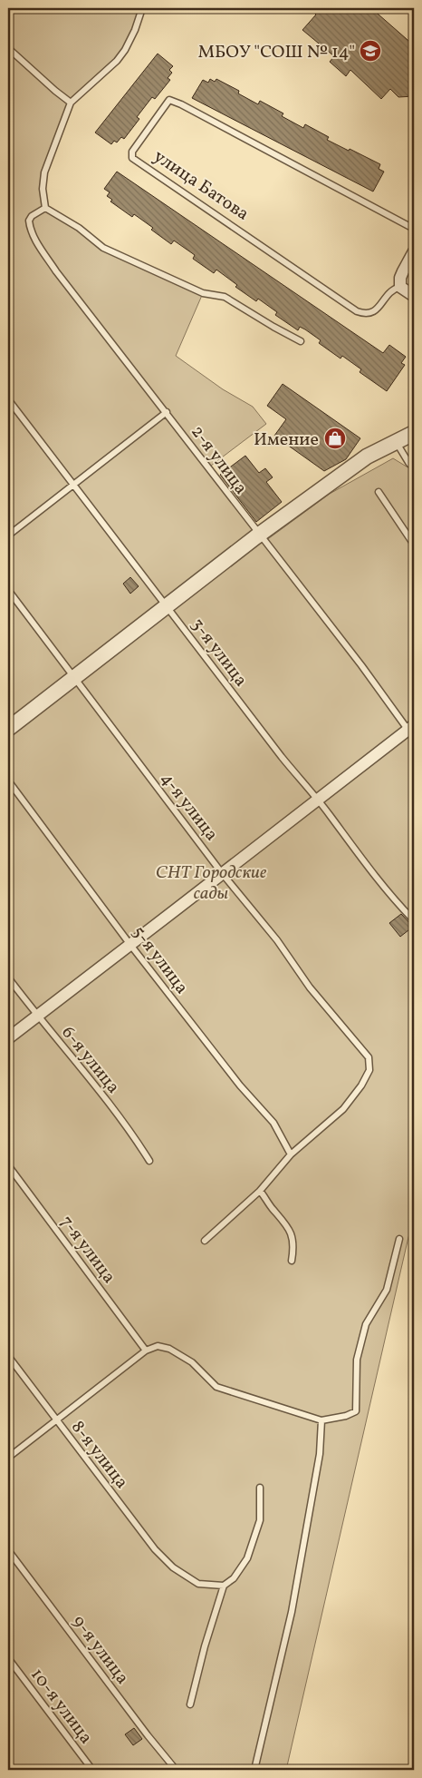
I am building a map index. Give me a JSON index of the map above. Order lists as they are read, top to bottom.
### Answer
{
  "streets": {
    "lane": [
      "улица Батова",
      "2-я улица",
      "3-я улица",
      "4-я улица",
      "5-я улица",
      "6-я улица",
      "7-я улица",
      "8-я улица",
      "9-я улица",
      "10-я улица"
    ]
  },
  "crossings": [
    ["4-я улица", "5-я улица"]
  ],
  "parks": ["СНТ Городские сады"],
  "places": {
    "school or university": ["МБОУ \"СОШ № 14\""],
    "shop": ["Имение"]
  }
}
